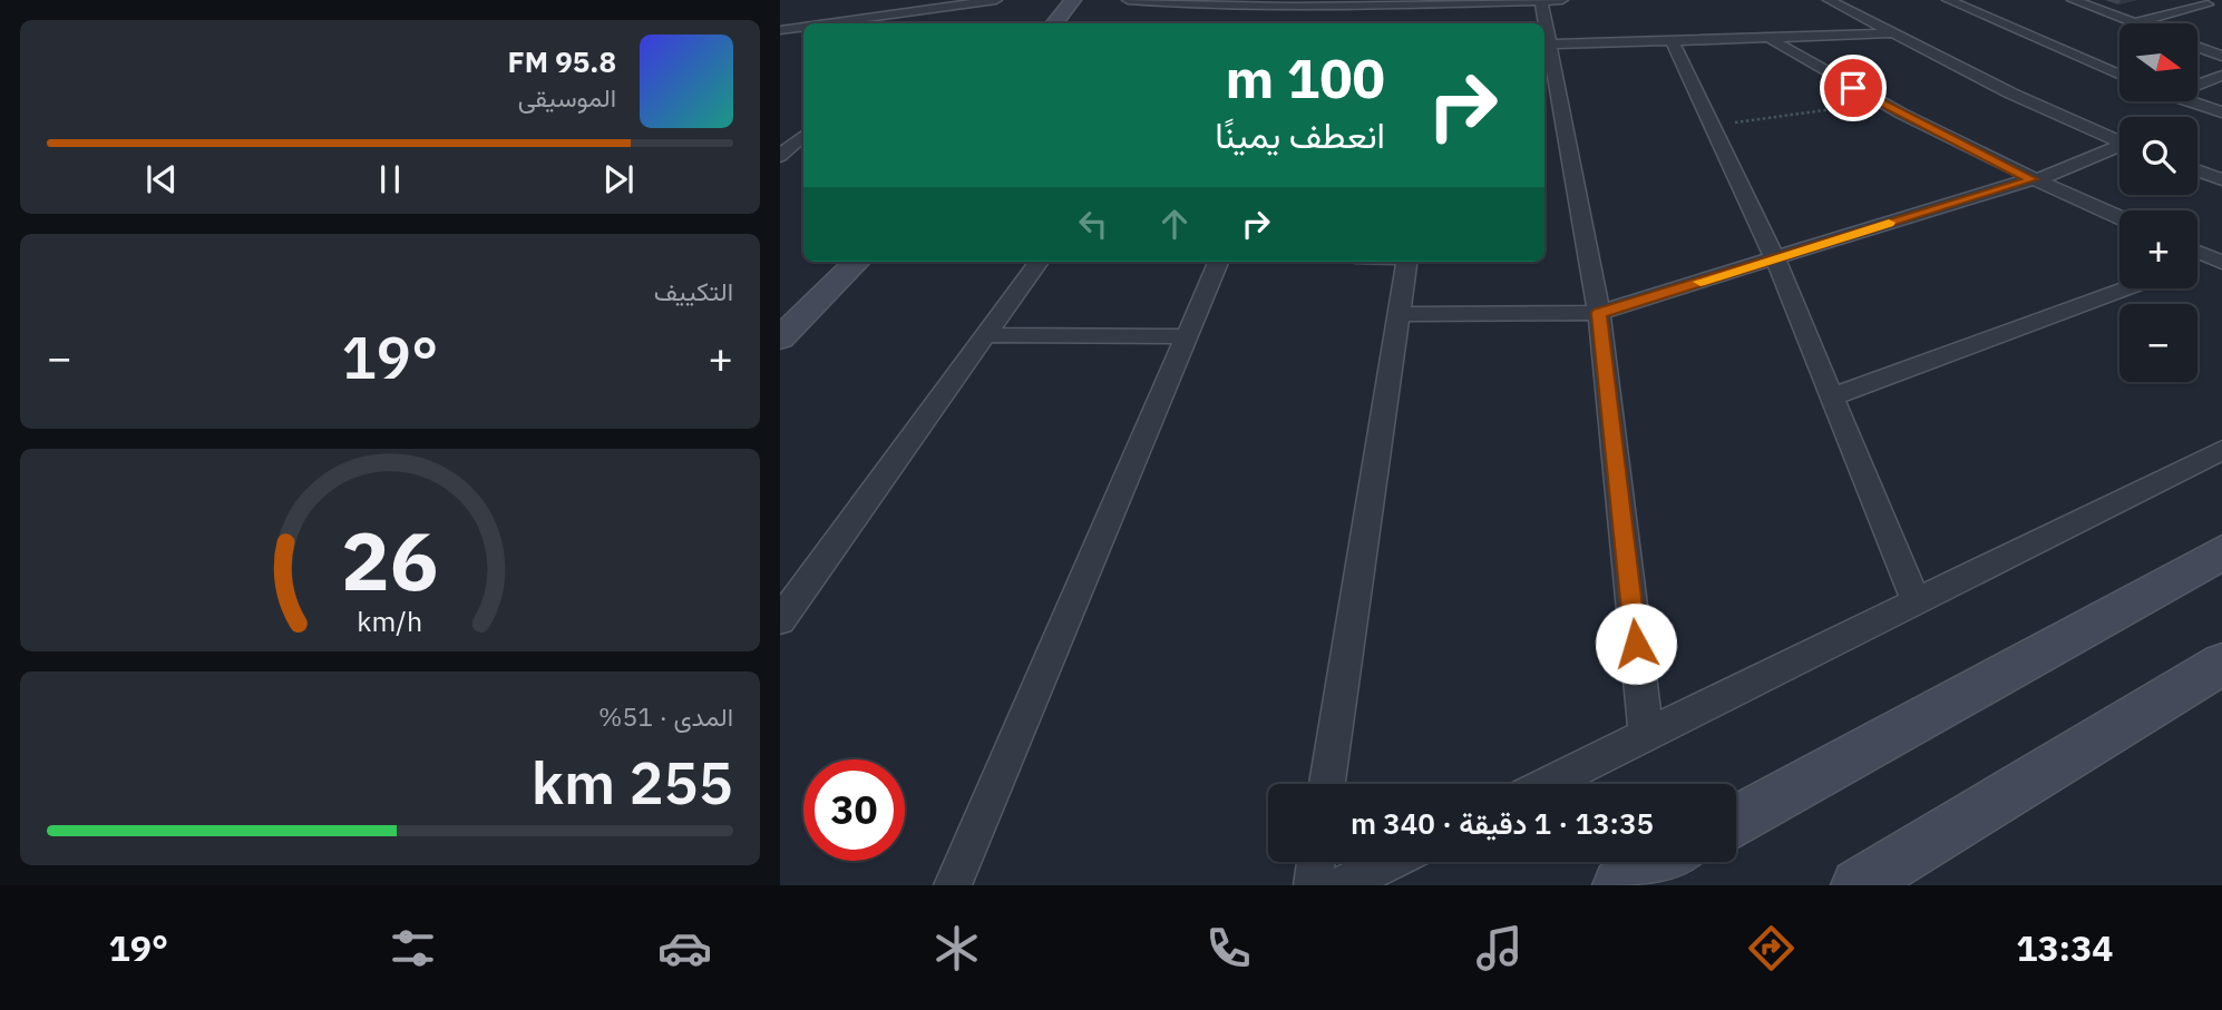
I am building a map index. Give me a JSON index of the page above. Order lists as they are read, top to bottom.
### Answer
{
  "north": "right",
  "page": {
    "map_buttons": ["+", "−"],
    "turn": ["100 m", "انعطف يمينًا"],
    "song": ["95.8 FM", "الموسيقى"],
    "tile": [
      "التكييف",
      ["المدى · 51%", "255 km"]
    ],
    "heat": ["−", "19°", "+"],
    "limit": "30",
    "trip": "13:35 · 1 دقيقة · 340 m",
    "tabs": ["13:34", "19°"],
    "gauge": ["26", "km/h"]
  }
}
